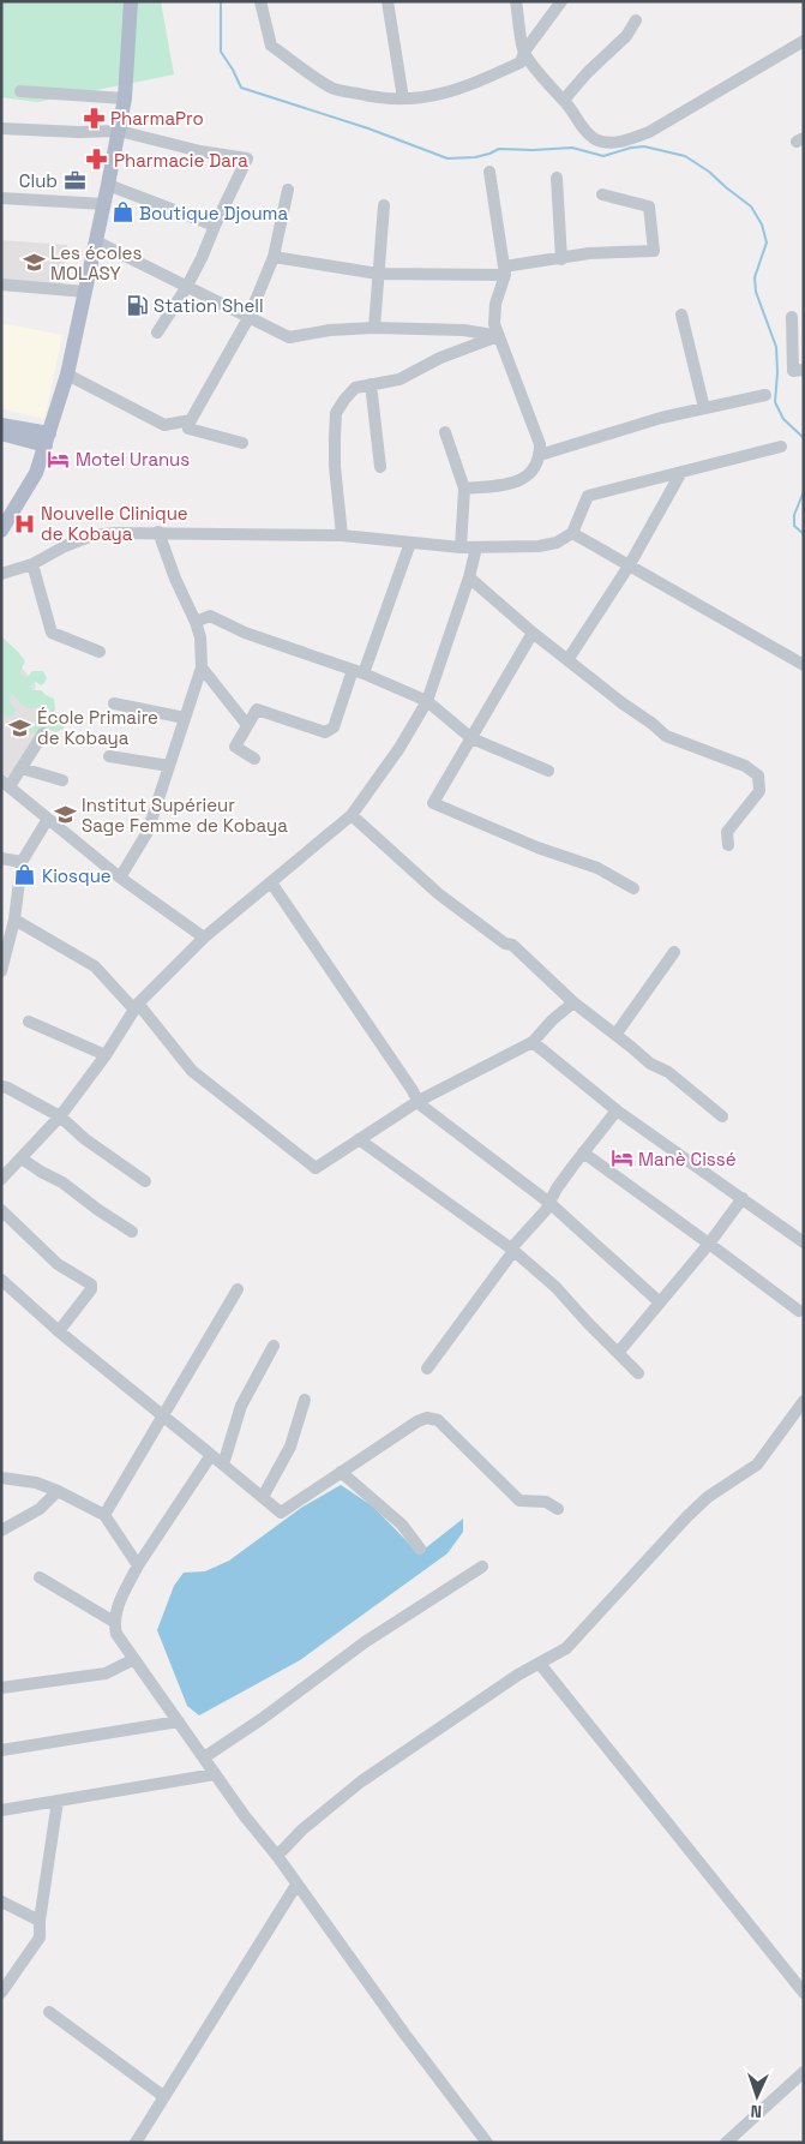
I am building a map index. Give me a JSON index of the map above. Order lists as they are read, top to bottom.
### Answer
{
  "places": {
    "pharmacy": ["PharmaPro", "Pharmacie Dara"],
    "office": ["Club"],
    "shop": ["Boutique Djouma", "Kiosque"],
    "school or university": ["Les écoles MOLASY", "École Primaire de Kobaya", "Institut Supérieur Sage Femme de Kobaya"],
    "fuel station": ["Station Shell"],
    "hotel": ["Motel Uranus", "Manè Cissé"],
    "hospital": ["Nouvelle Clinique de Kobaya"]
  },
  "north": "bottom"
}
